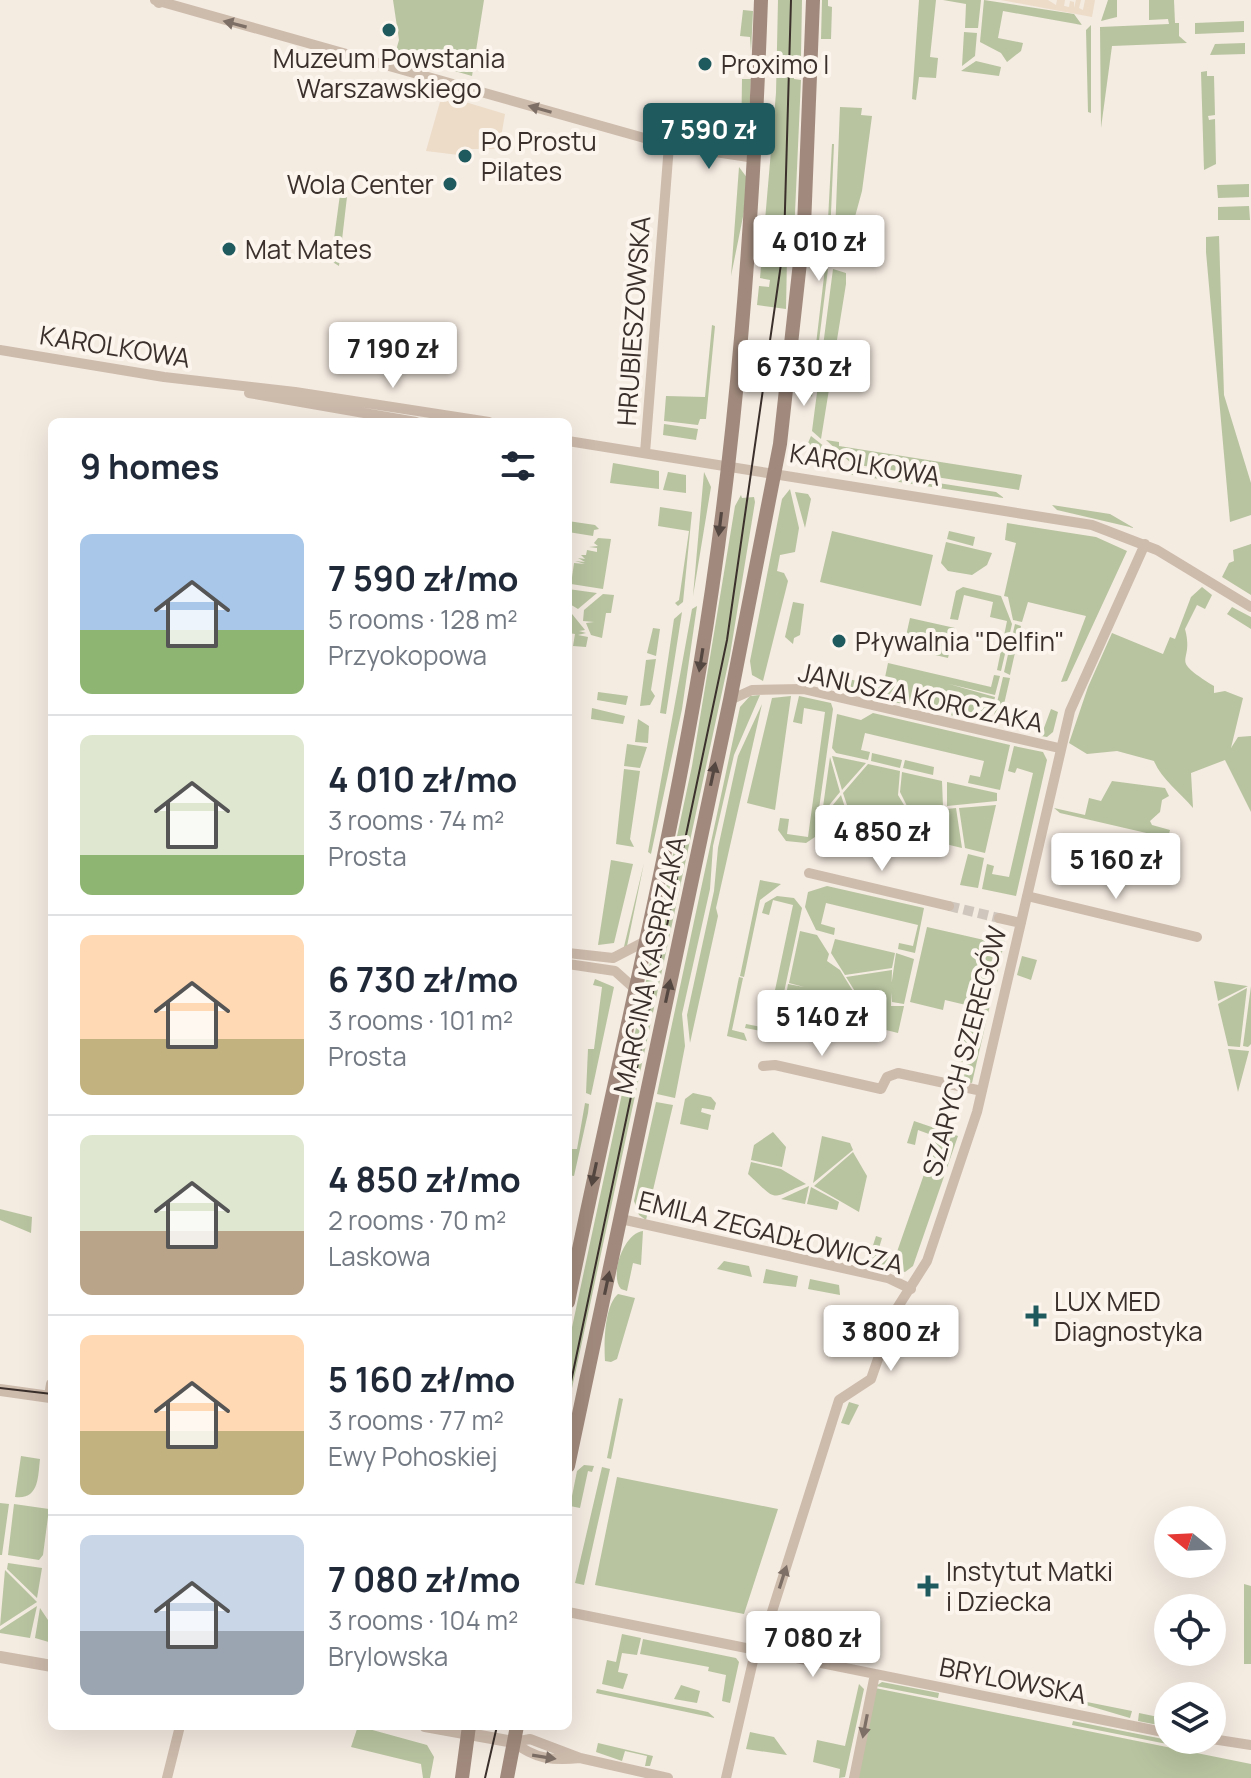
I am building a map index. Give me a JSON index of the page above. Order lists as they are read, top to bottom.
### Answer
{
  "streets": {
    "main road": ["MARCINA KASPRZAKA"],
    "street": [
      "HRUBIESZOWSKA",
      "KAROLKOWA",
      "JANUSZA KORCZAKA",
      "SZARYCH SZEREGÓW",
      "EMILA ZEGADŁOWICZA",
      "BRYLOWSKA"
    ]
  },
  "crossings": [
    ["HRUBIESZOWSKA", "KAROLKOWA"],
    ["KAROLKOWA", "MARCINA KASPRZAKA"],
    ["KAROLKOWA", "SZARYCH SZEREGÓW"],
    ["JANUSZA KORCZAKA", "MARCINA KASPRZAKA"],
    ["JANUSZA KORCZAKA", "SZARYCH SZEREGÓW"],
    ["MARCINA KASPRZAKA", "EMILA ZEGADŁOWICZA"],
    ["SZARYCH SZEREGÓW", "EMILA ZEGADŁOWICZA"],
    ["SZARYCH SZEREGÓW", "BRYLOWSKA"]
  ],
  "places": {
    "other": [
      "Muzeum Powstania Warszawskiego",
      "Proximo I",
      "Po Prostu Pilates",
      "Wola Center",
      "Mat Mates",
      "Pływalnia \"Delfin\""
    ],
    "health": ["LUX MED Diagnostyka", "Instytut Matki i Dziecka"]
  },
  "north": "left",
  "page": {
    "price": [
      "7 590 zł",
      "4 010 zł",
      "7 190 zł",
      "6 730 zł",
      "4 850 zł",
      "5 160 zł",
      "5 140 zł",
      "3 800 zł",
      "7 080 zł"
    ],
    "heading": "9 homes",
    "list": [
      {
        "name": "7 590 zł/mo",
        "note": "5 rooms · 128 m² · Przyokopowa"
      },
      {
        "name": "4 010 zł/mo",
        "note": "3 rooms · 74 m² · Prosta"
      },
      {
        "name": "6 730 zł/mo",
        "note": "3 rooms · 101 m² · Prosta"
      },
      {
        "name": "4 850 zł/mo",
        "note": "2 rooms · 70 m² · Laskowa"
      },
      {
        "name": "5 160 zł/mo",
        "note": "3 rooms · 77 m² · Ewy Pohoskiej"
      },
      {
        "name": "7 080 zł/mo",
        "note": "3 rooms · 104 m² · Brylowska"
      }
    ]
  }
}
